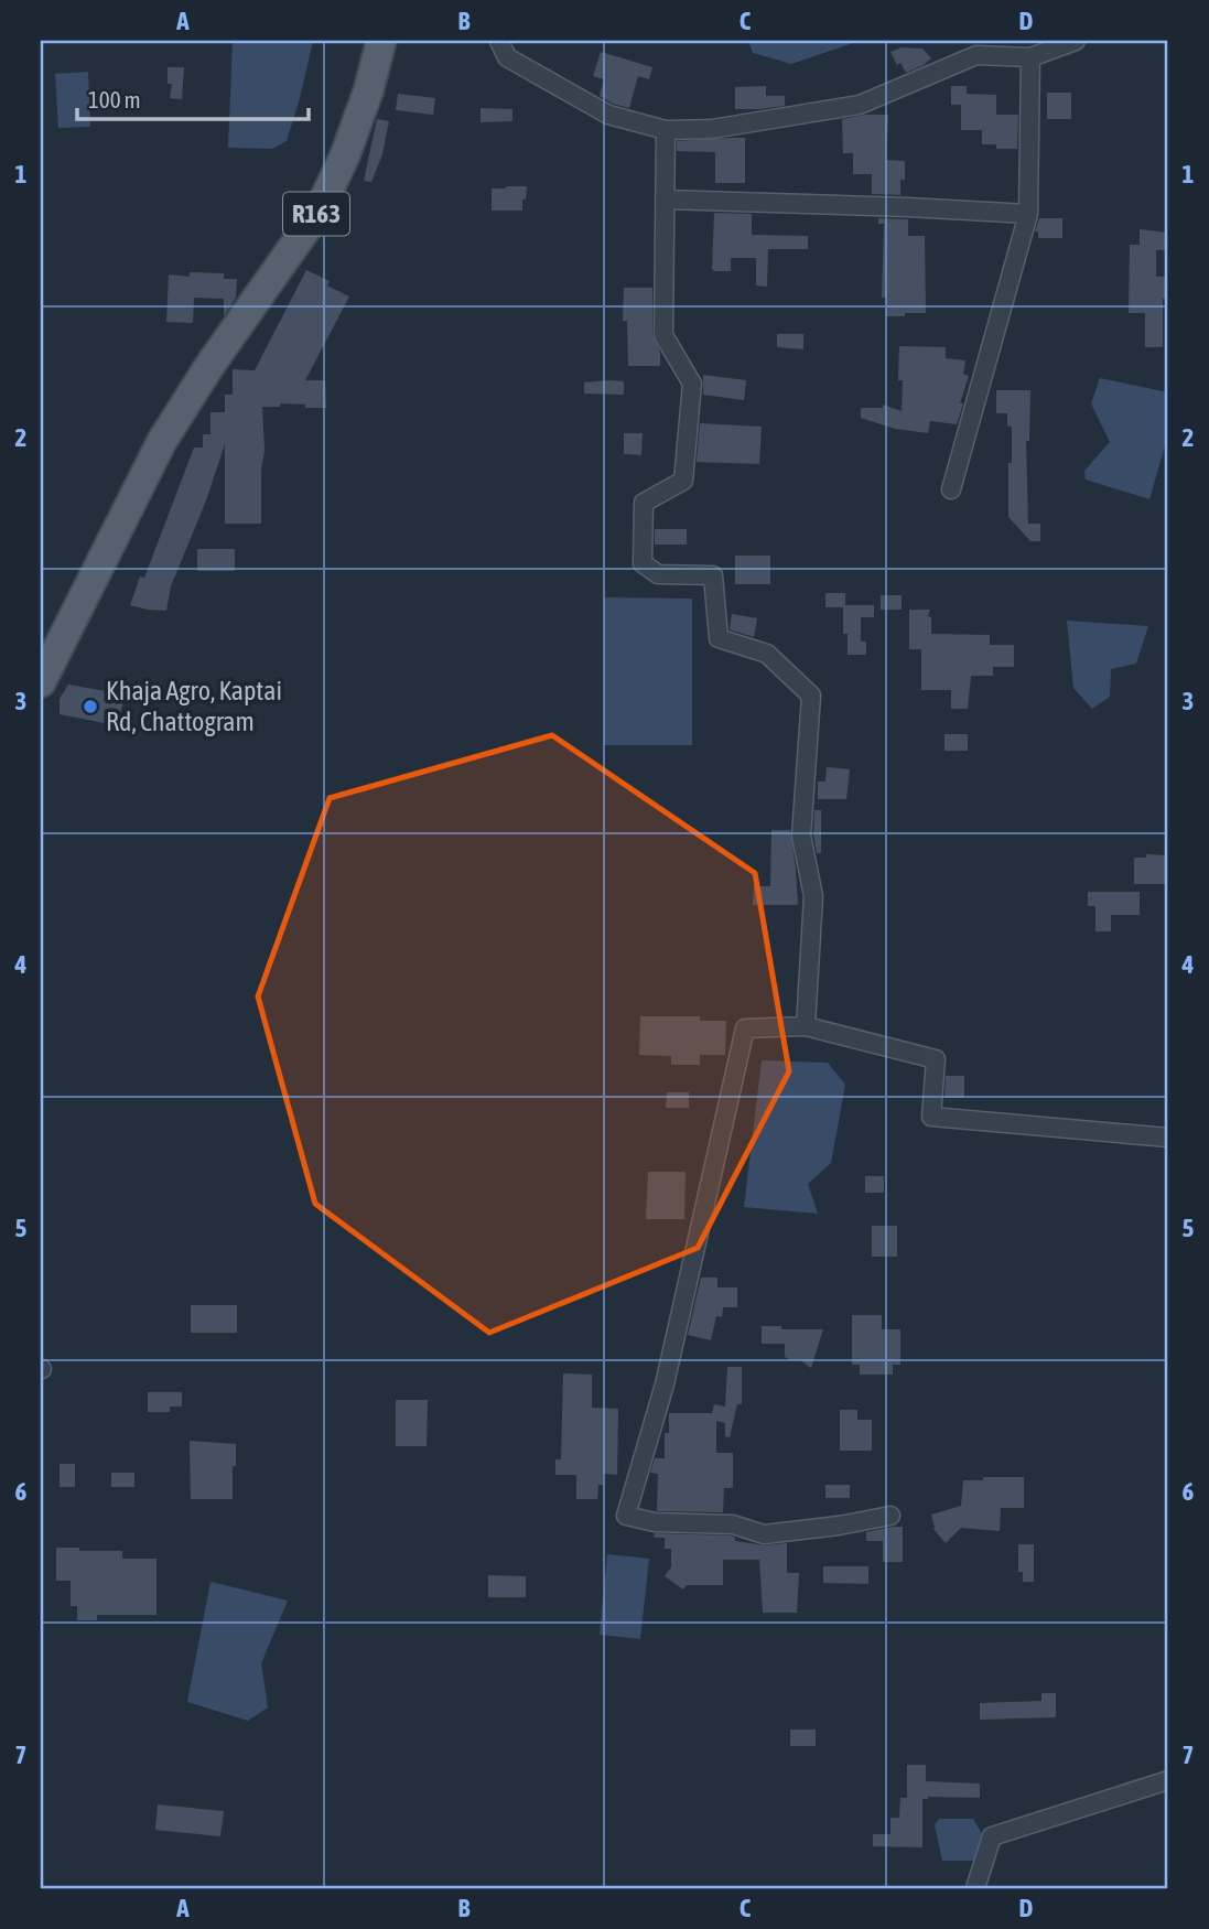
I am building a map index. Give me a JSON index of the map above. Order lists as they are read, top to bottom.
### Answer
{
  "streets": {
    "main road": ["R163"]
  },
  "places": ["Khaja Agro, Kaptai Rd, Chattogram"],
  "scale_bar": "100 m",
  "grid": {
    "columns": [
      "A",
      "B",
      "C",
      "D"
    ],
    "rows": [
      "1",
      "2",
      "3",
      "4",
      "5",
      "6",
      "7"
    ]
  }
}
